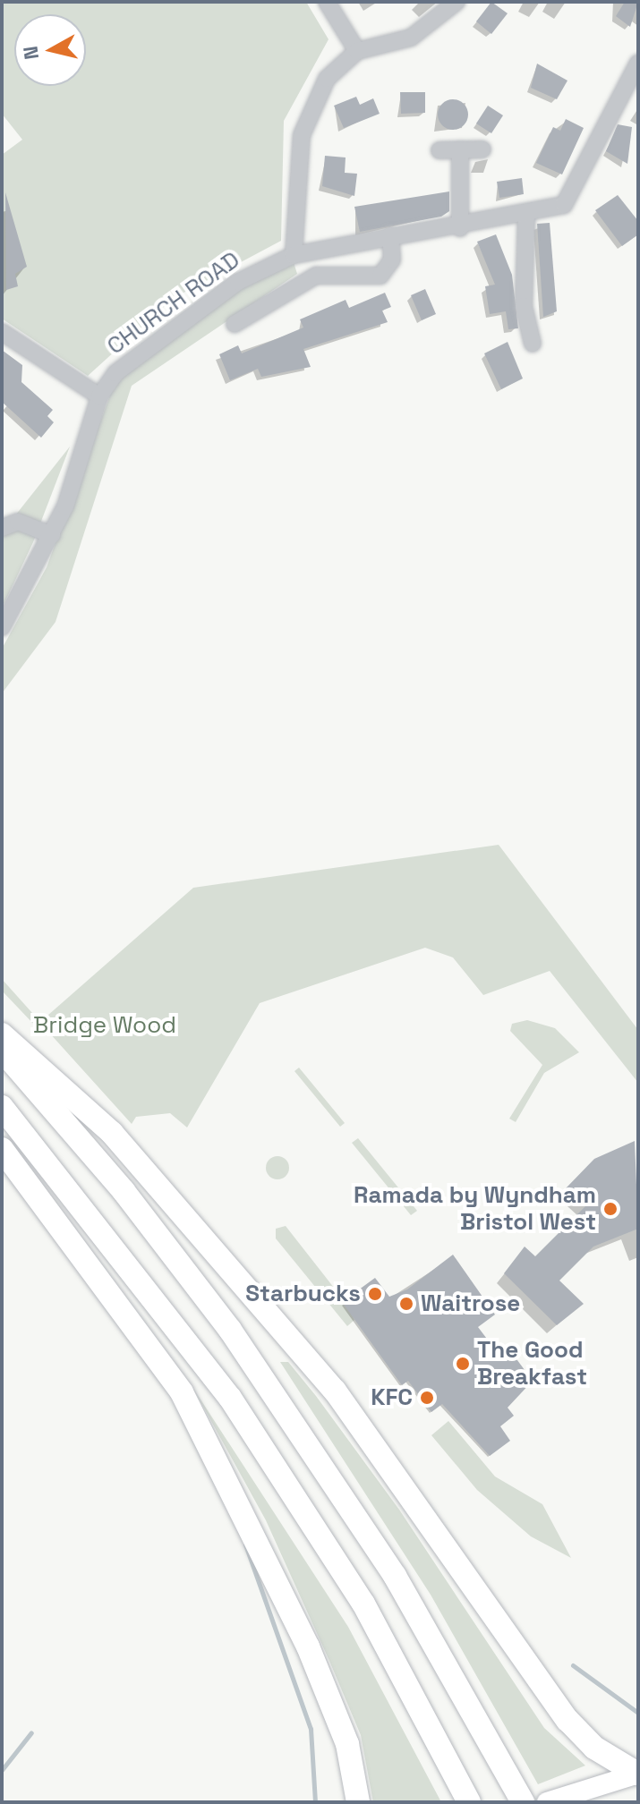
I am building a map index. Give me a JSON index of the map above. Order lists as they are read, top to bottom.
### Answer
{
  "streets": {
    "street": ["CHURCH ROAD"]
  },
  "parks": ["Bridge Wood"],
  "places": [
    "Ramada by Wyndham Bristol West",
    "Starbucks",
    "Waitrose",
    "The Good Breakfast",
    "KFC"
  ],
  "north": "left"
}
